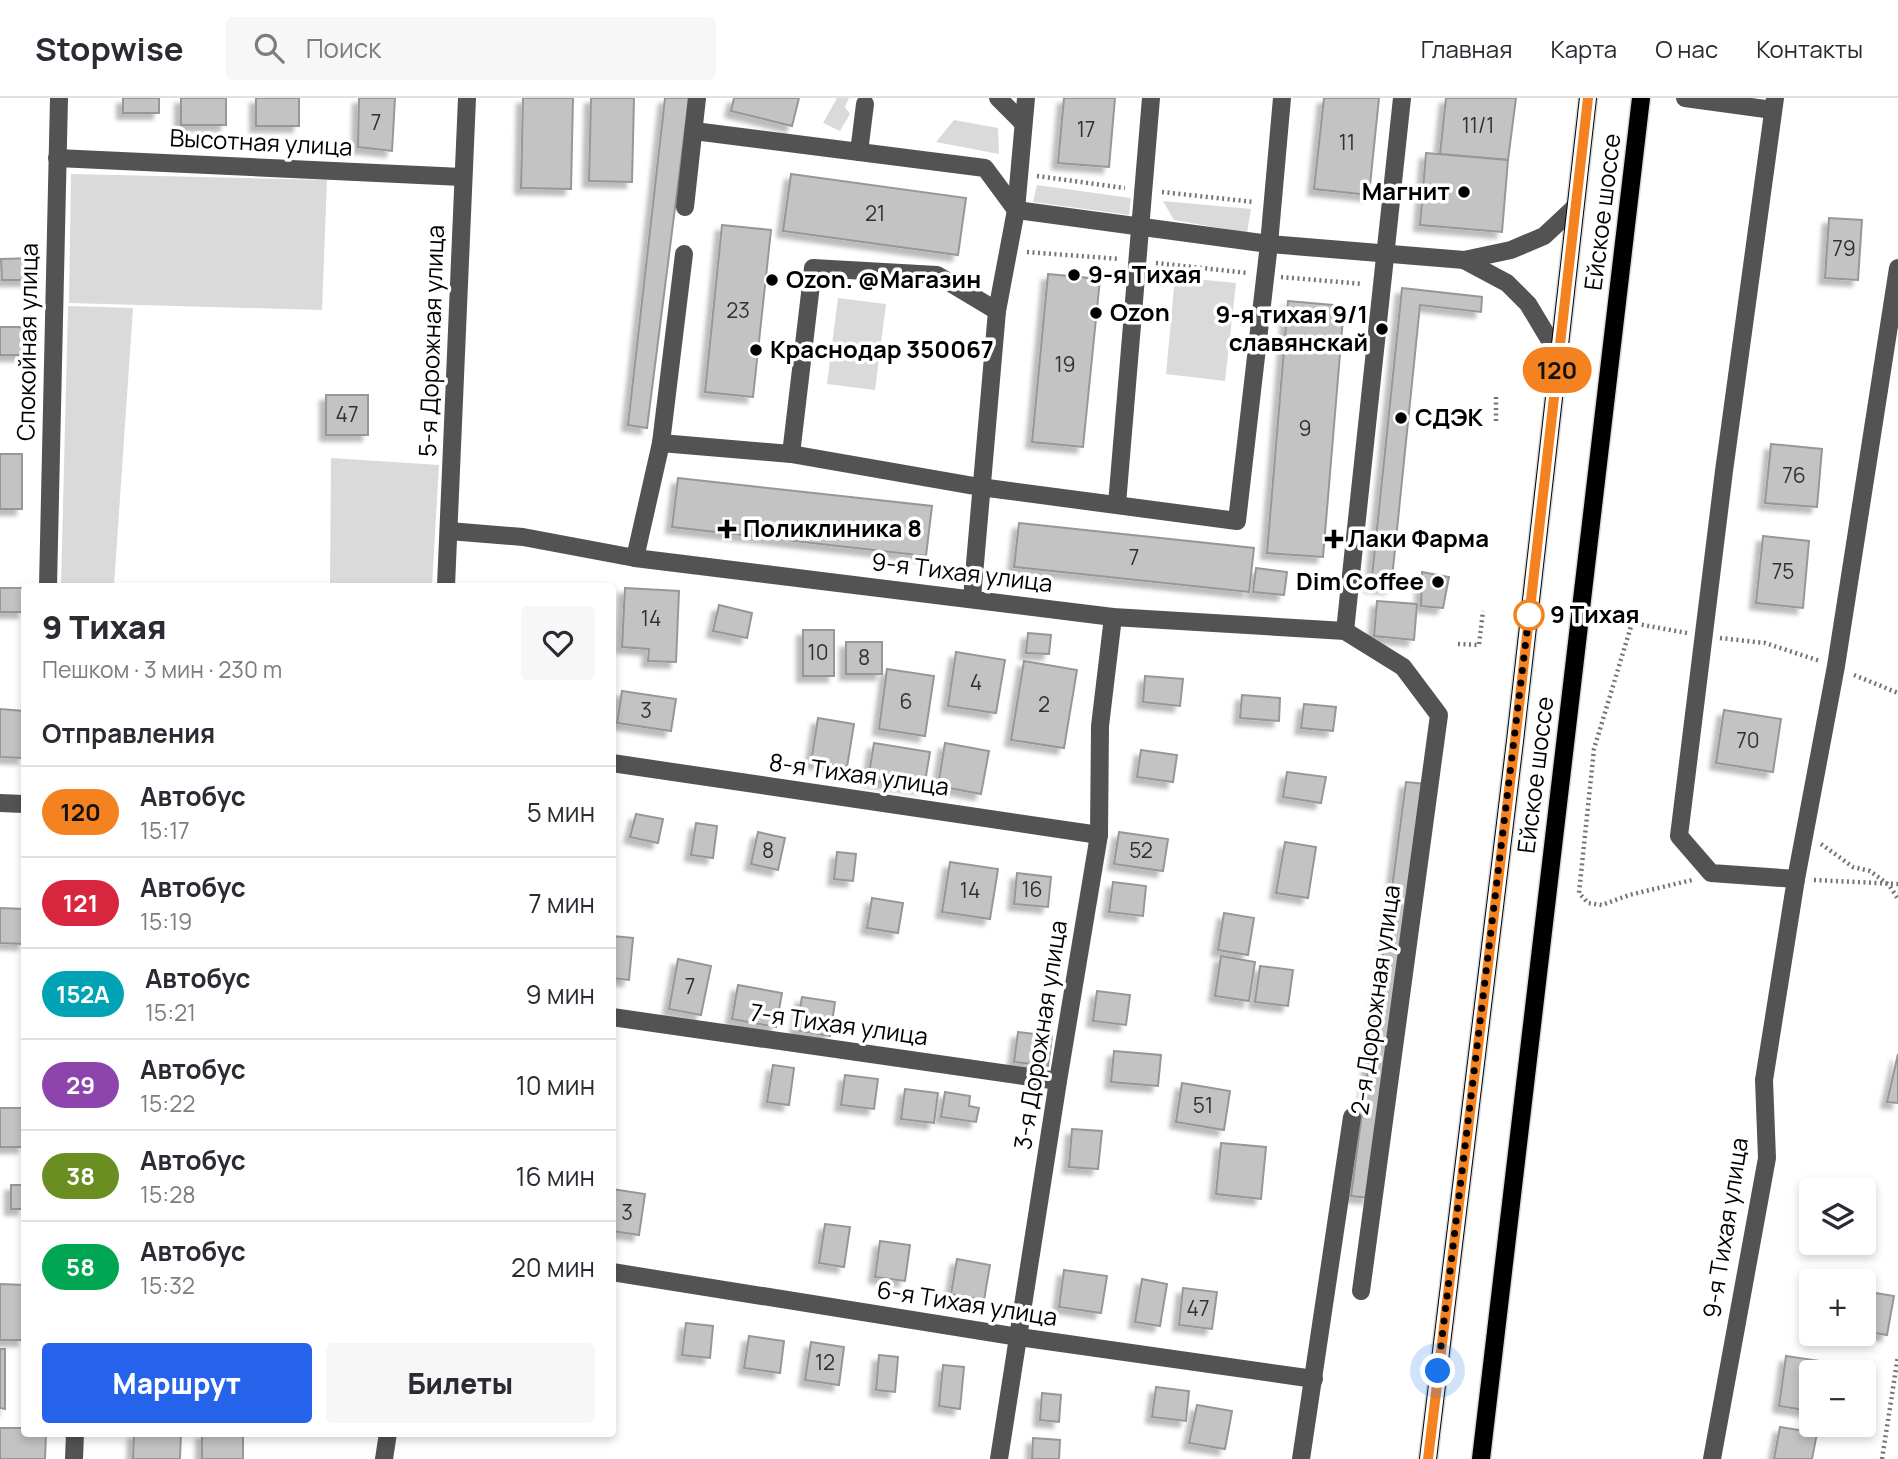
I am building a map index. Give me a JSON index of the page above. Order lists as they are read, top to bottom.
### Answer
{
  "streets": {
    "main road": ["Ейское шоссе"],
    "street": [
      "Высотная улица",
      "5-я Дорожная улица",
      "Спокойная улица",
      "9-я Тихая улица",
      "8-я Тихая улица",
      "2-я Дорожная улица",
      "7-я Тихая улица",
      "3-я Дорожная улица",
      "6-я Тихая улица"
    ]
  },
  "crossings": [
    ["Высотная улица", "5-я Дорожная улица"],
    ["Высотная улица", "Спокойная улица"],
    ["5-я Дорожная улица", "9-я Тихая улица"],
    ["9-я Тихая улица", "2-я Дорожная улица"],
    ["9-я Тихая улица", "3-я Дорожная улица"],
    ["8-я Тихая улица", "3-я Дорожная улица"],
    ["7-я Тихая улица", "3-я Дорожная улица"],
    ["3-я Дорожная улица", "6-я Тихая улица"]
  ],
  "places": {
    "other": [
      "Магнит",
      "9-я Тихая",
      "Ozon. @Магазин",
      "Ozon",
      "9-я тихая 9/1 славянскай",
      "Краснодар 350067",
      "СДЭК",
      "Dim Coffee",
      "9 Тихая"
    ],
    "health": ["Поликлиника 8", "Лаки Фарма"]
  },
  "lines": ["bus line 120"],
  "house_numbers": [
    "7",
    "11/1",
    "17",
    "11",
    "21",
    "79",
    "23",
    "19",
    "47",
    "9",
    "76",
    "7",
    "75",
    "14",
    "10",
    "8",
    "4",
    "6",
    "2",
    "3",
    "70",
    "8",
    "52",
    "16",
    "14",
    "7",
    "51",
    "3",
    "47",
    "12"
  ],
  "page": {
    "header": "Stopwise",
    "search": "Поиск",
    "nav": [
      "Главная",
      "Карта",
      "О нас",
      "Контакты"
    ],
    "on_map": "120",
    "heading": [
      ["9 Тихая", "Пешком · 3 мин · 230 m"],
      "Отправления"
    ],
    "list": [
      {
        "mark": "120",
        "name": "Автобус",
        "note": "15:17",
        "value": "5 мин"
      },
      {
        "mark": "121",
        "name": "Автобус",
        "note": "15:19",
        "value": "7 мин"
      },
      {
        "mark": "152A",
        "name": "Автобус",
        "note": "15:21",
        "value": "9 мин"
      },
      {
        "mark": "29",
        "name": "Автобус",
        "note": "15:22",
        "value": "10 мин"
      },
      {
        "mark": "38",
        "name": "Автобус",
        "note": "15:28",
        "value": "16 мин"
      },
      {
        "mark": "58",
        "name": "Автобус",
        "note": "15:32",
        "value": "20 мин"
      }
    ],
    "map_buttons": ["+", "−"],
    "buttons": ["Маршрут", "Билеты"]
  }
}
